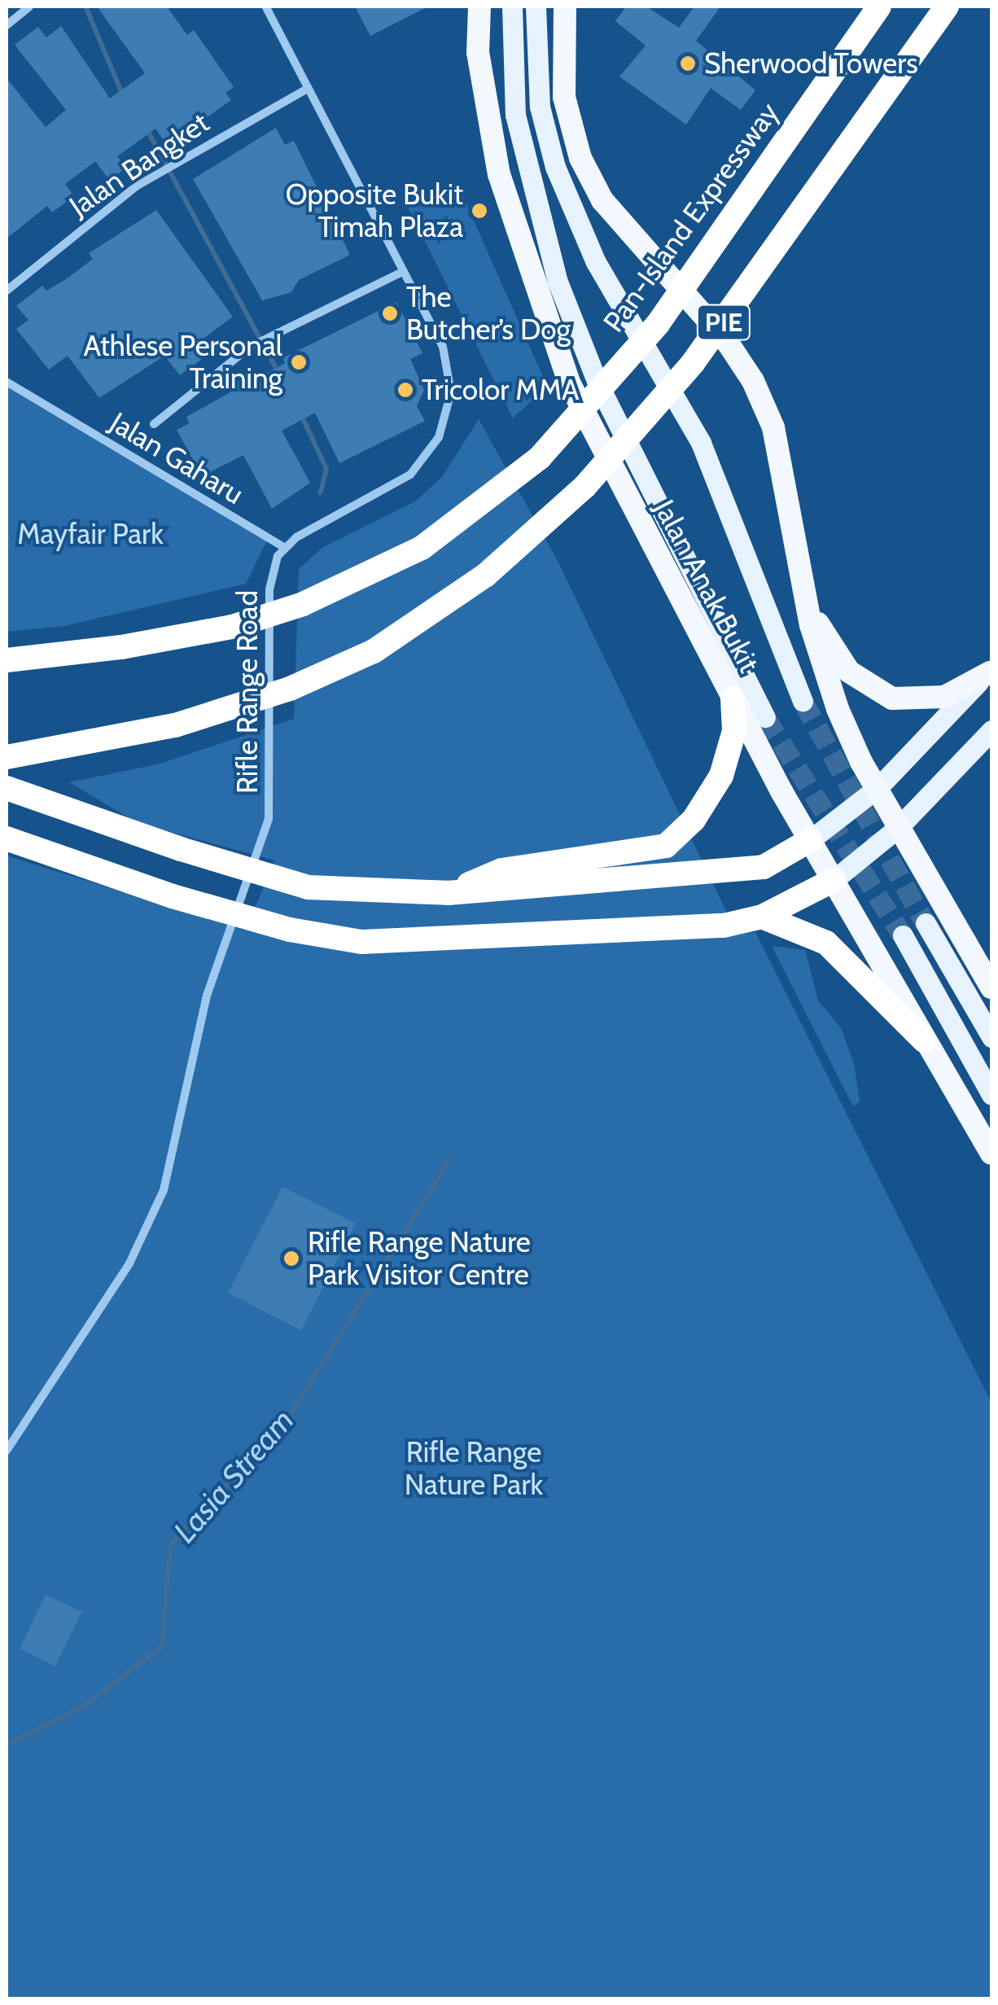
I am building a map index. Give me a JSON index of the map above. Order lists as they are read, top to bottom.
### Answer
{
  "streets": {
    "highway": ["Pan-Island Expressway", "PIE", "Jalan Anak Bukit"],
    "street": ["Jalan Bangket", "Jalan Gaharu", "Rifle Range Road"]
  },
  "crossings": [
    ["Jalan Gaharu", "Rifle Range Road"]
  ],
  "water": ["Lasia Stream"],
  "parks": ["Mayfair Park", "Rifle Range Nature Park"],
  "places": [
    "Sherwood Towers",
    "Opposite Bukit Timah Plaza",
    "The Butcher’s Dog",
    "Athlese Personal Training",
    "Tricolor MMA",
    "Rifle Range Nature Park Visitor Centre"
  ]
}
